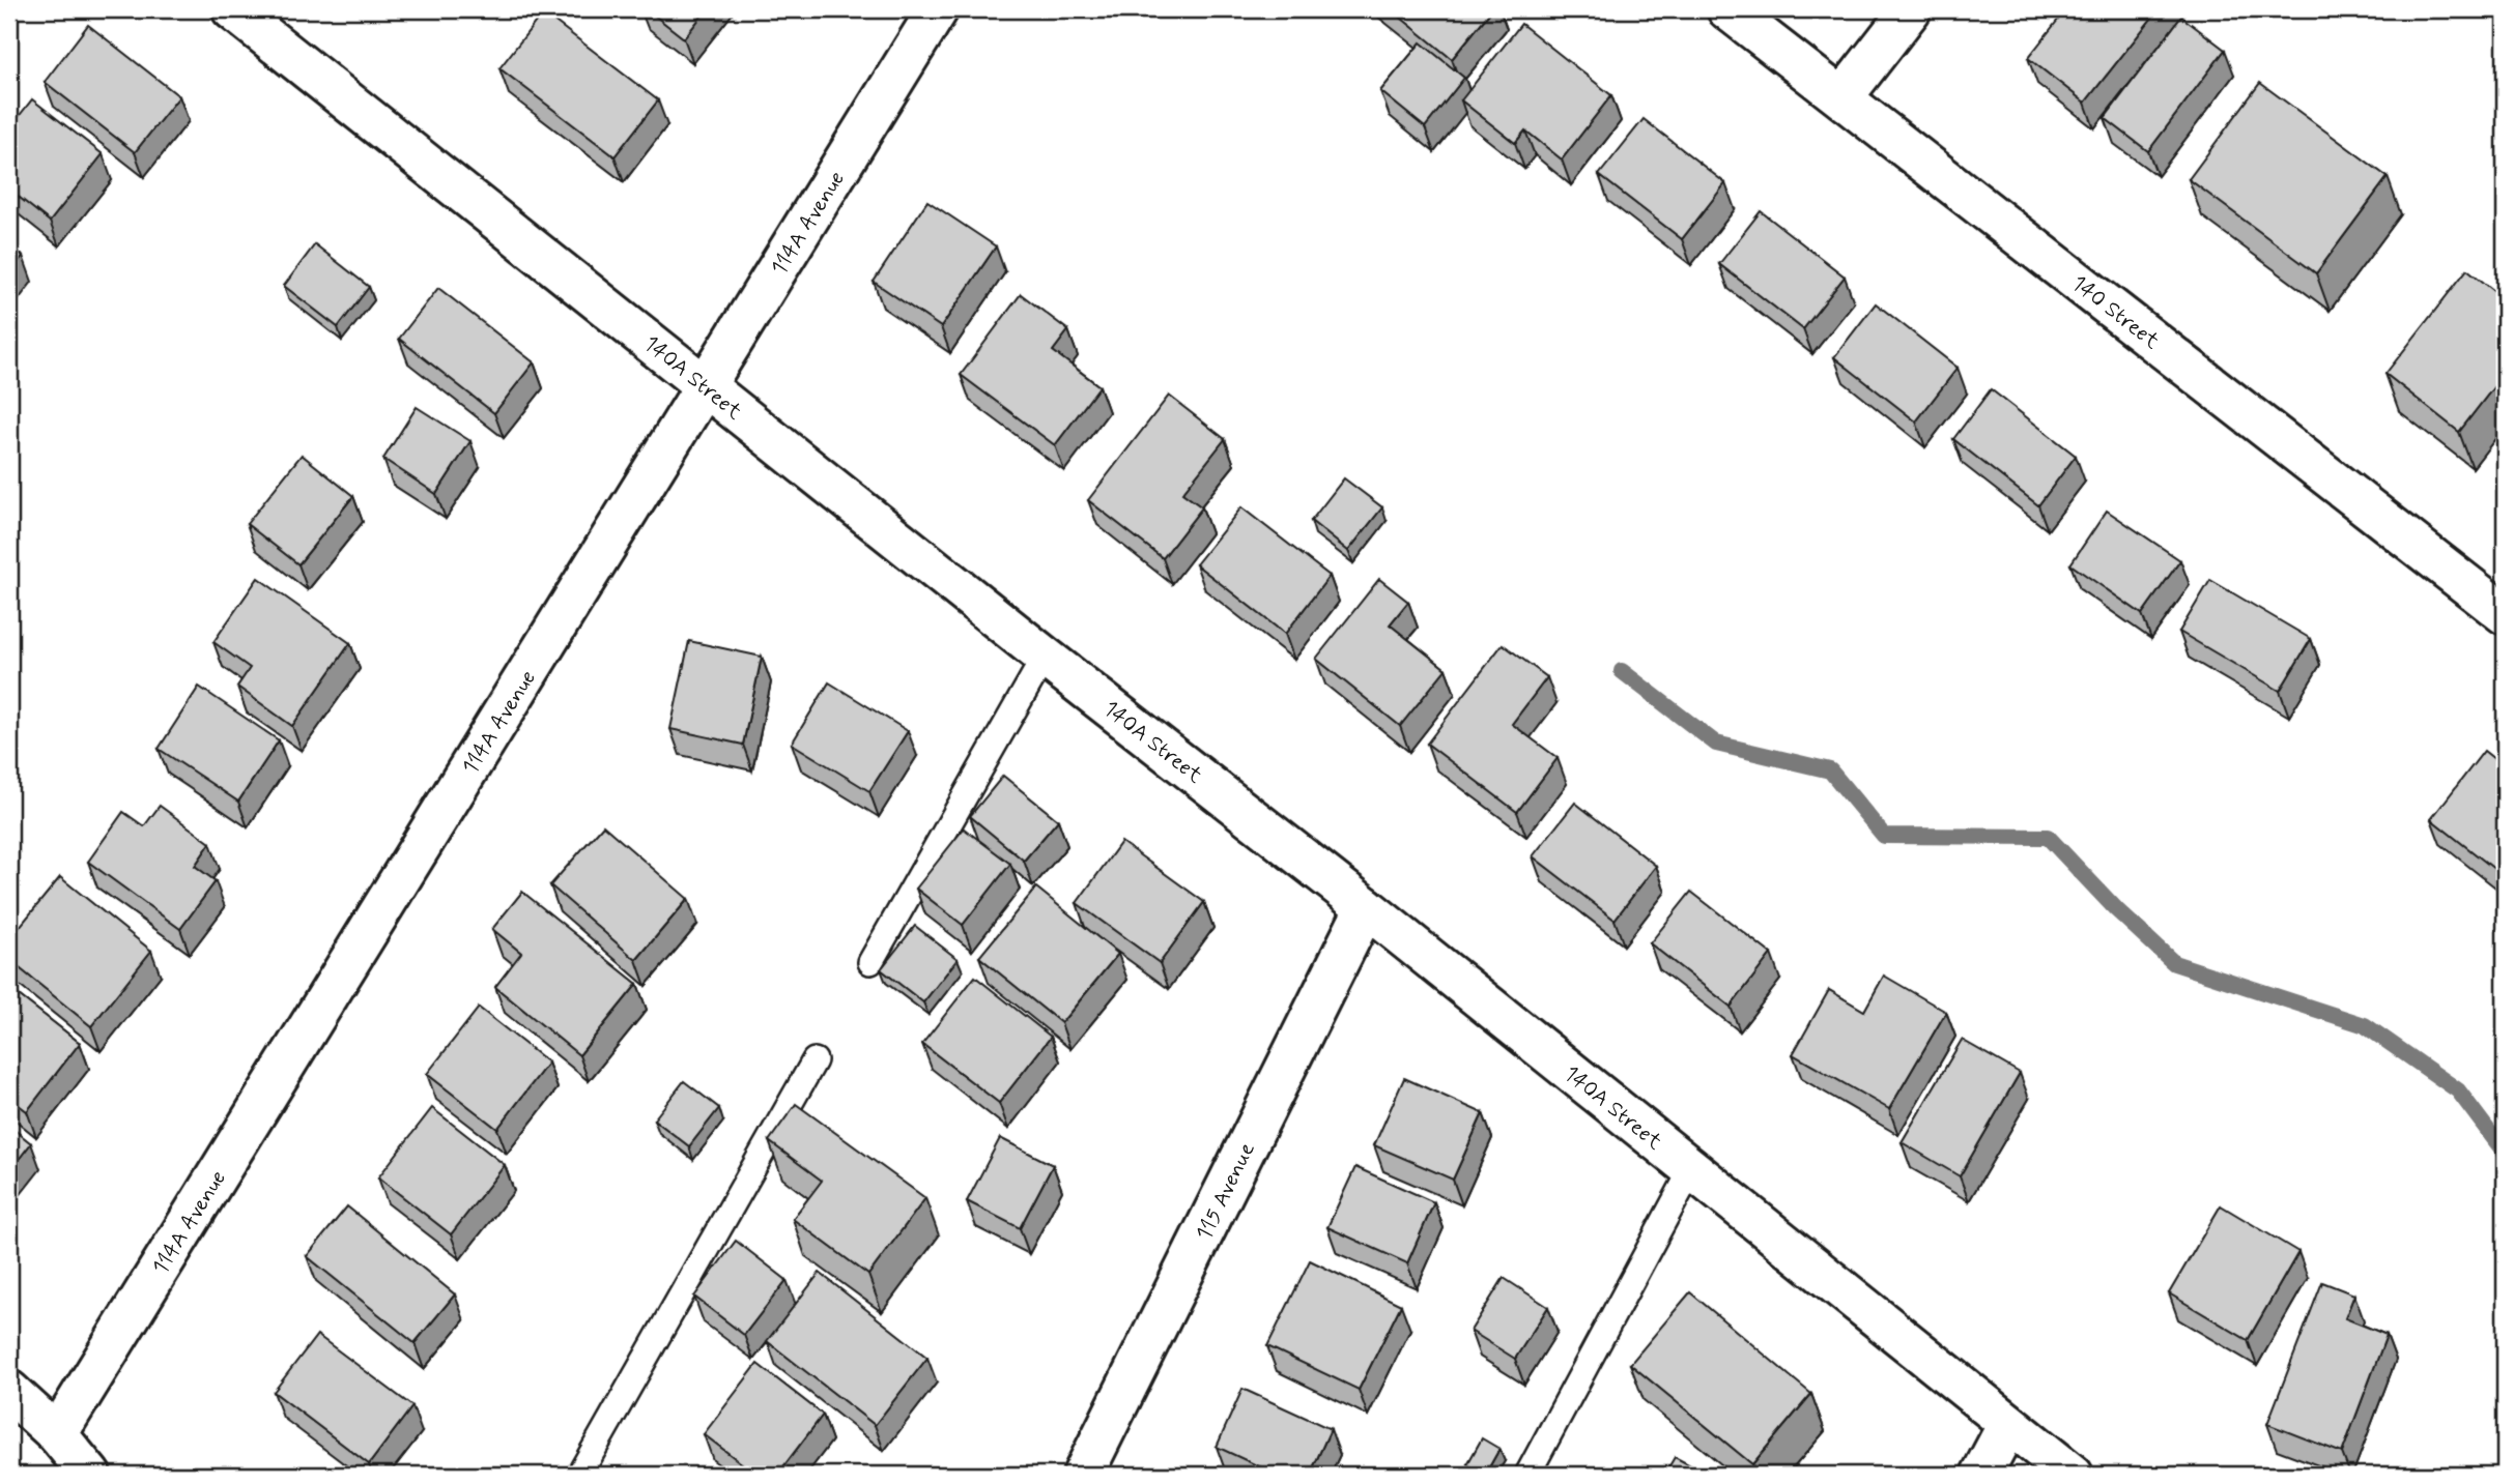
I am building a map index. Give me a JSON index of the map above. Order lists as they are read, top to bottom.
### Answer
{
  "streets": {
    "street": [
      "114A Avenue",
      "140 Street",
      "140A Street",
      "115 Avenue"
    ]
  },
  "crossings": [
    ["114A Avenue", "140A Street"],
    ["140A Street", "115 Avenue"]
  ]
}
